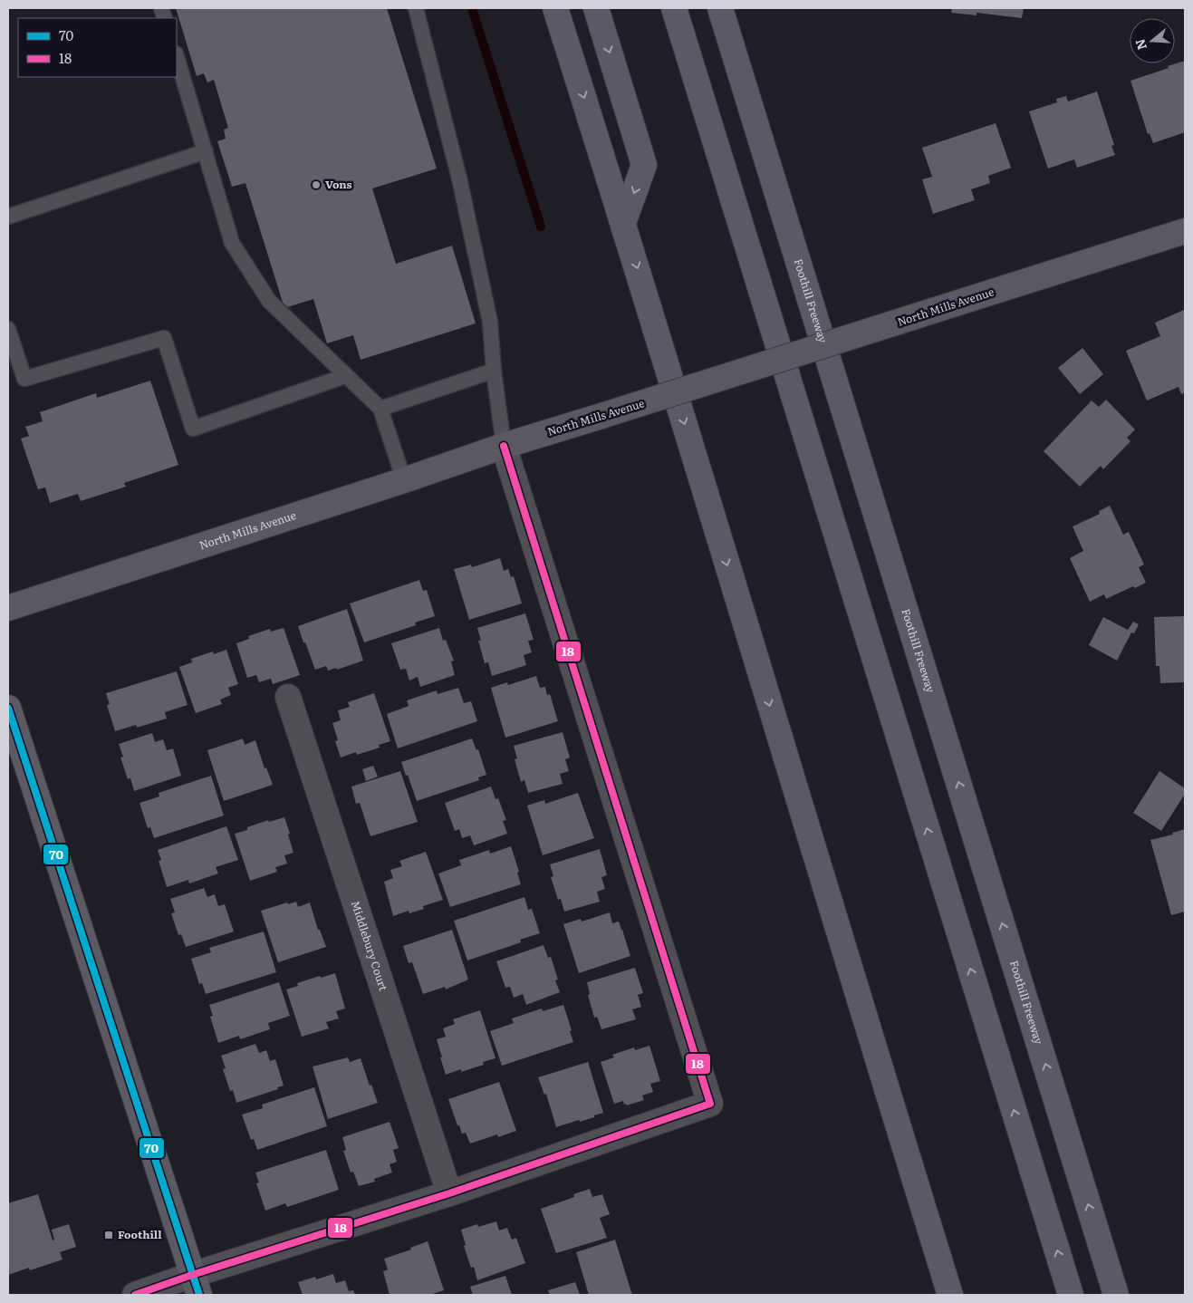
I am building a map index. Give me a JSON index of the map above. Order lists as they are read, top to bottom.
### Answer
{
  "streets": {
    "highway": ["Foothill Freeway"],
    "main road": ["North Mills Avenue"],
    "street": ["Middlebury Court"]
  },
  "places": {
    "other": ["Vons"],
    "transit": ["Foothill"]
  },
  "lines": ["transit line 18", "transit line 70"],
  "legend": ["70", "18"],
  "north": "left"
}
